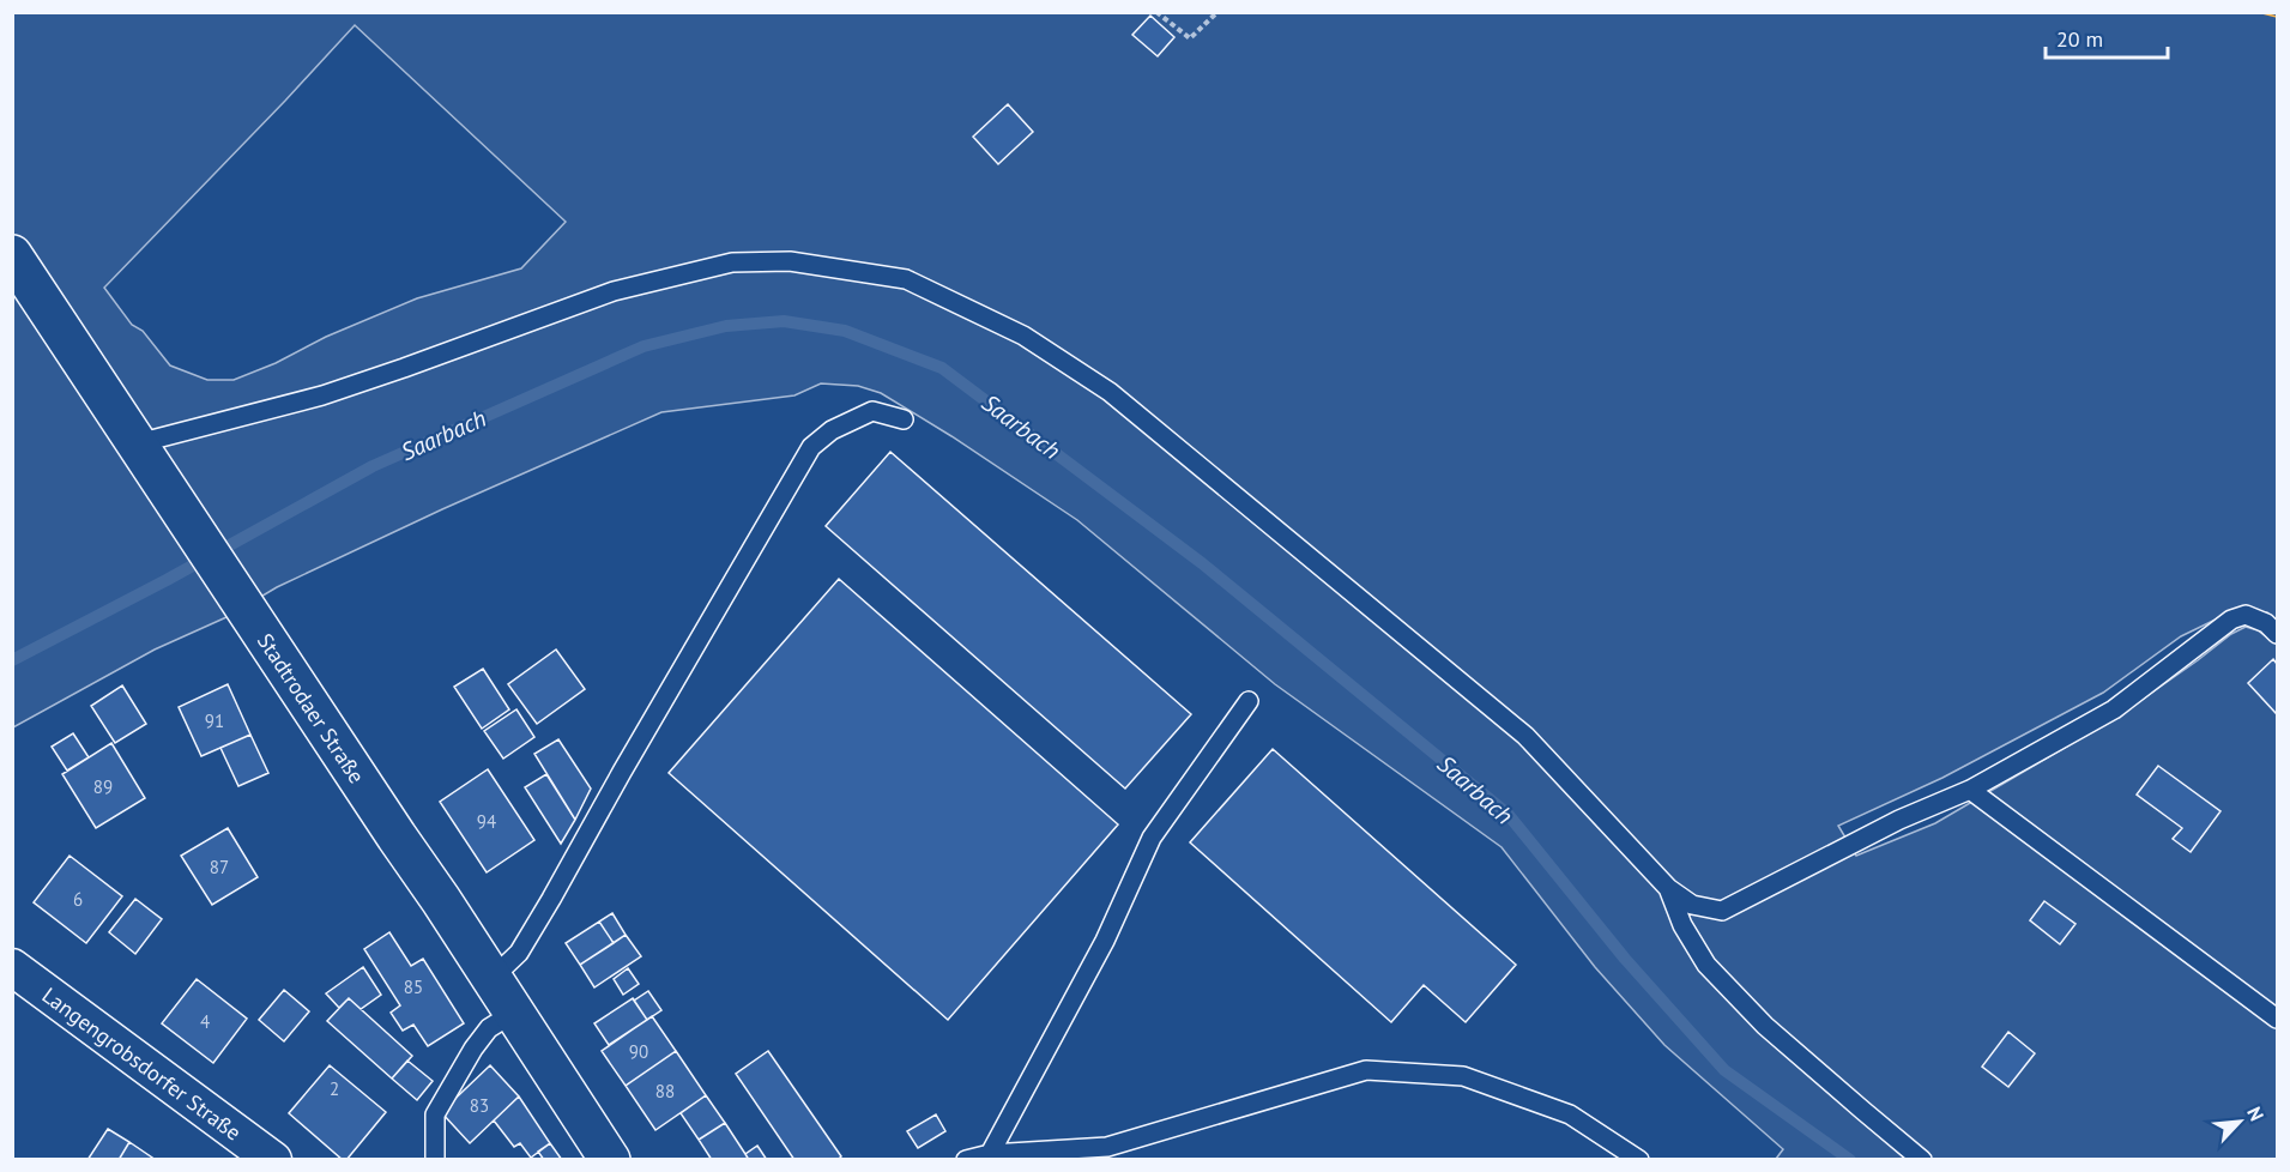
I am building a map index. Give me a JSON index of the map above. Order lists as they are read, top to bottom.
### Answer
{
  "streets": {
    "main road": ["Stadtrodaer Straße"],
    "street": ["Langengrobsdorfer Straße"]
  },
  "water": ["Saarbach"],
  "house_numbers": [
    "91",
    "89",
    "94",
    "87",
    "6",
    "85",
    "4",
    "90",
    "2",
    "88",
    "83"
  ],
  "scale_bar": "20 m",
  "north": "top right"
}
